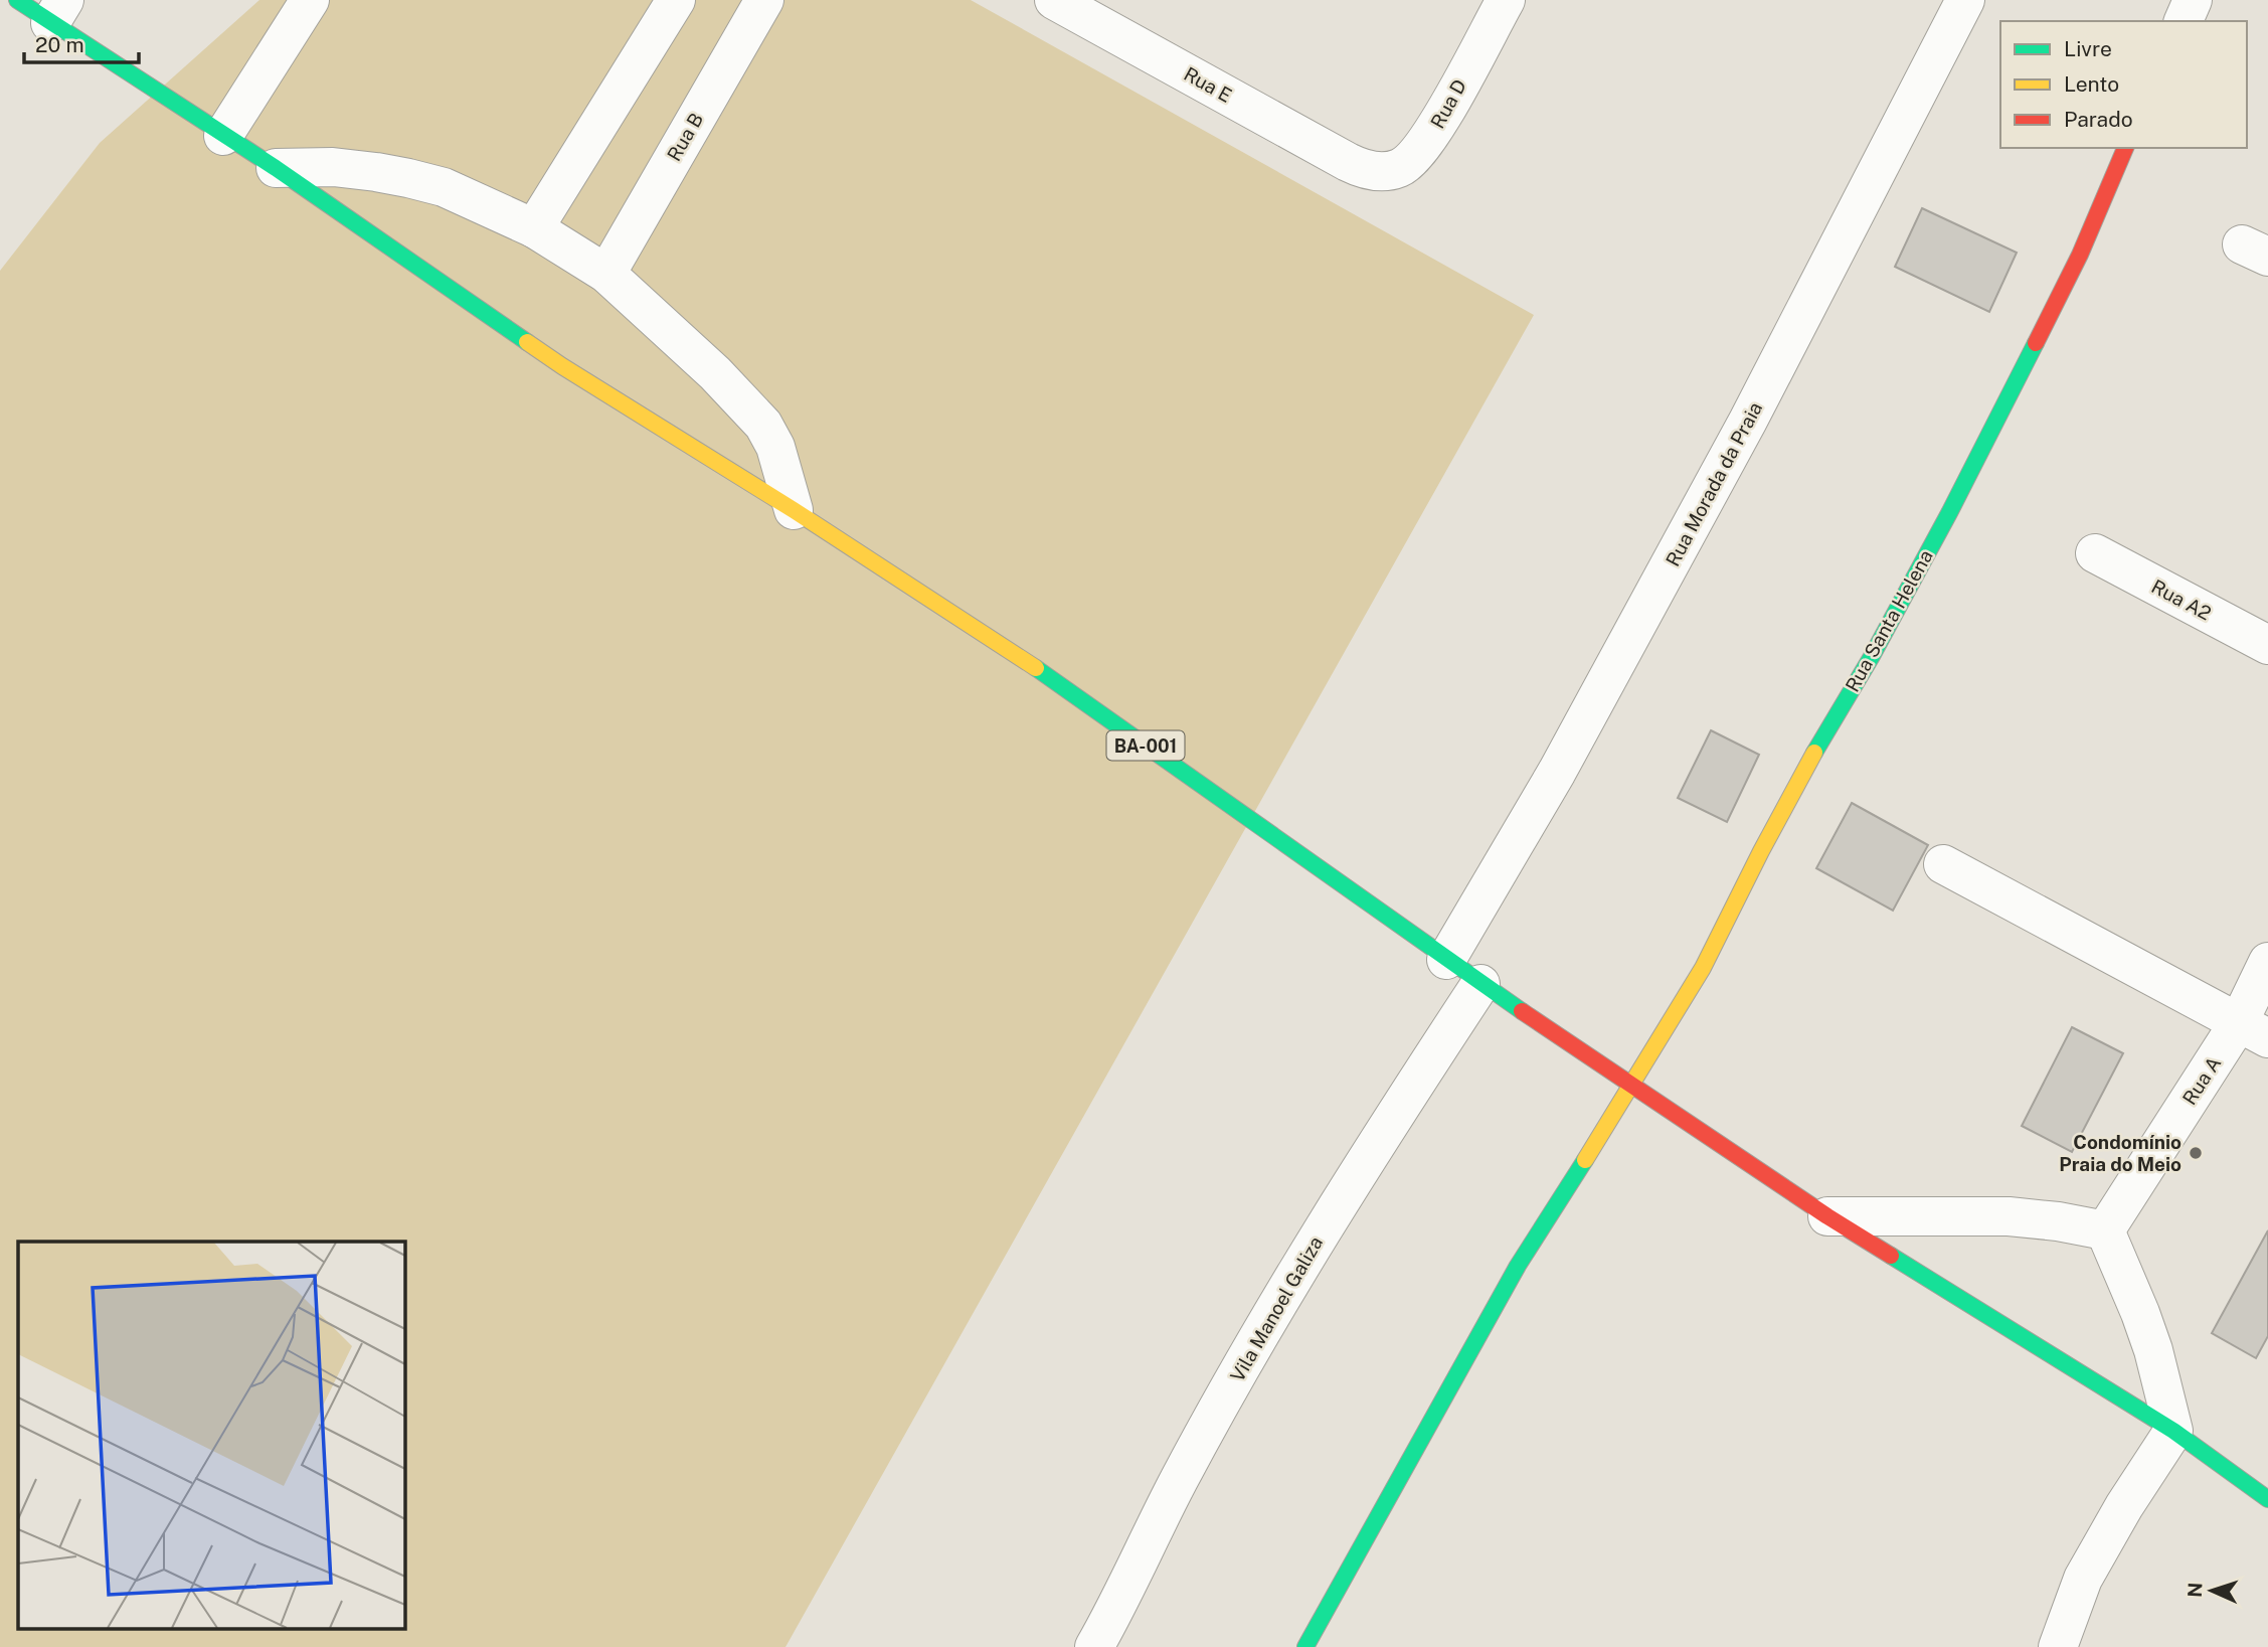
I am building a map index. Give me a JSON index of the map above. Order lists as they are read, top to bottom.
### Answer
{
  "streets": {
    "main road": ["Rua Santa Helena", "BA-001"],
    "street": [
      "Rua E",
      "Rua D",
      "Rua B",
      "Rua Morada da Praia",
      "Rua A2",
      "Rua A",
      "Vila Manoel Galiza"
    ]
  },
  "crossings": [
    ["Rua E", "Rua D"],
    ["Rua Morada da Praia", "BA-001"],
    ["Rua Santa Helena", "BA-001"],
    ["BA-001", "Vila Manoel Galiza"]
  ],
  "places": ["Condomínio Praia do Meio"],
  "legend": ["Livre", "Lento", "Parado"],
  "scale_bar": "20 m",
  "north": "left"
}
